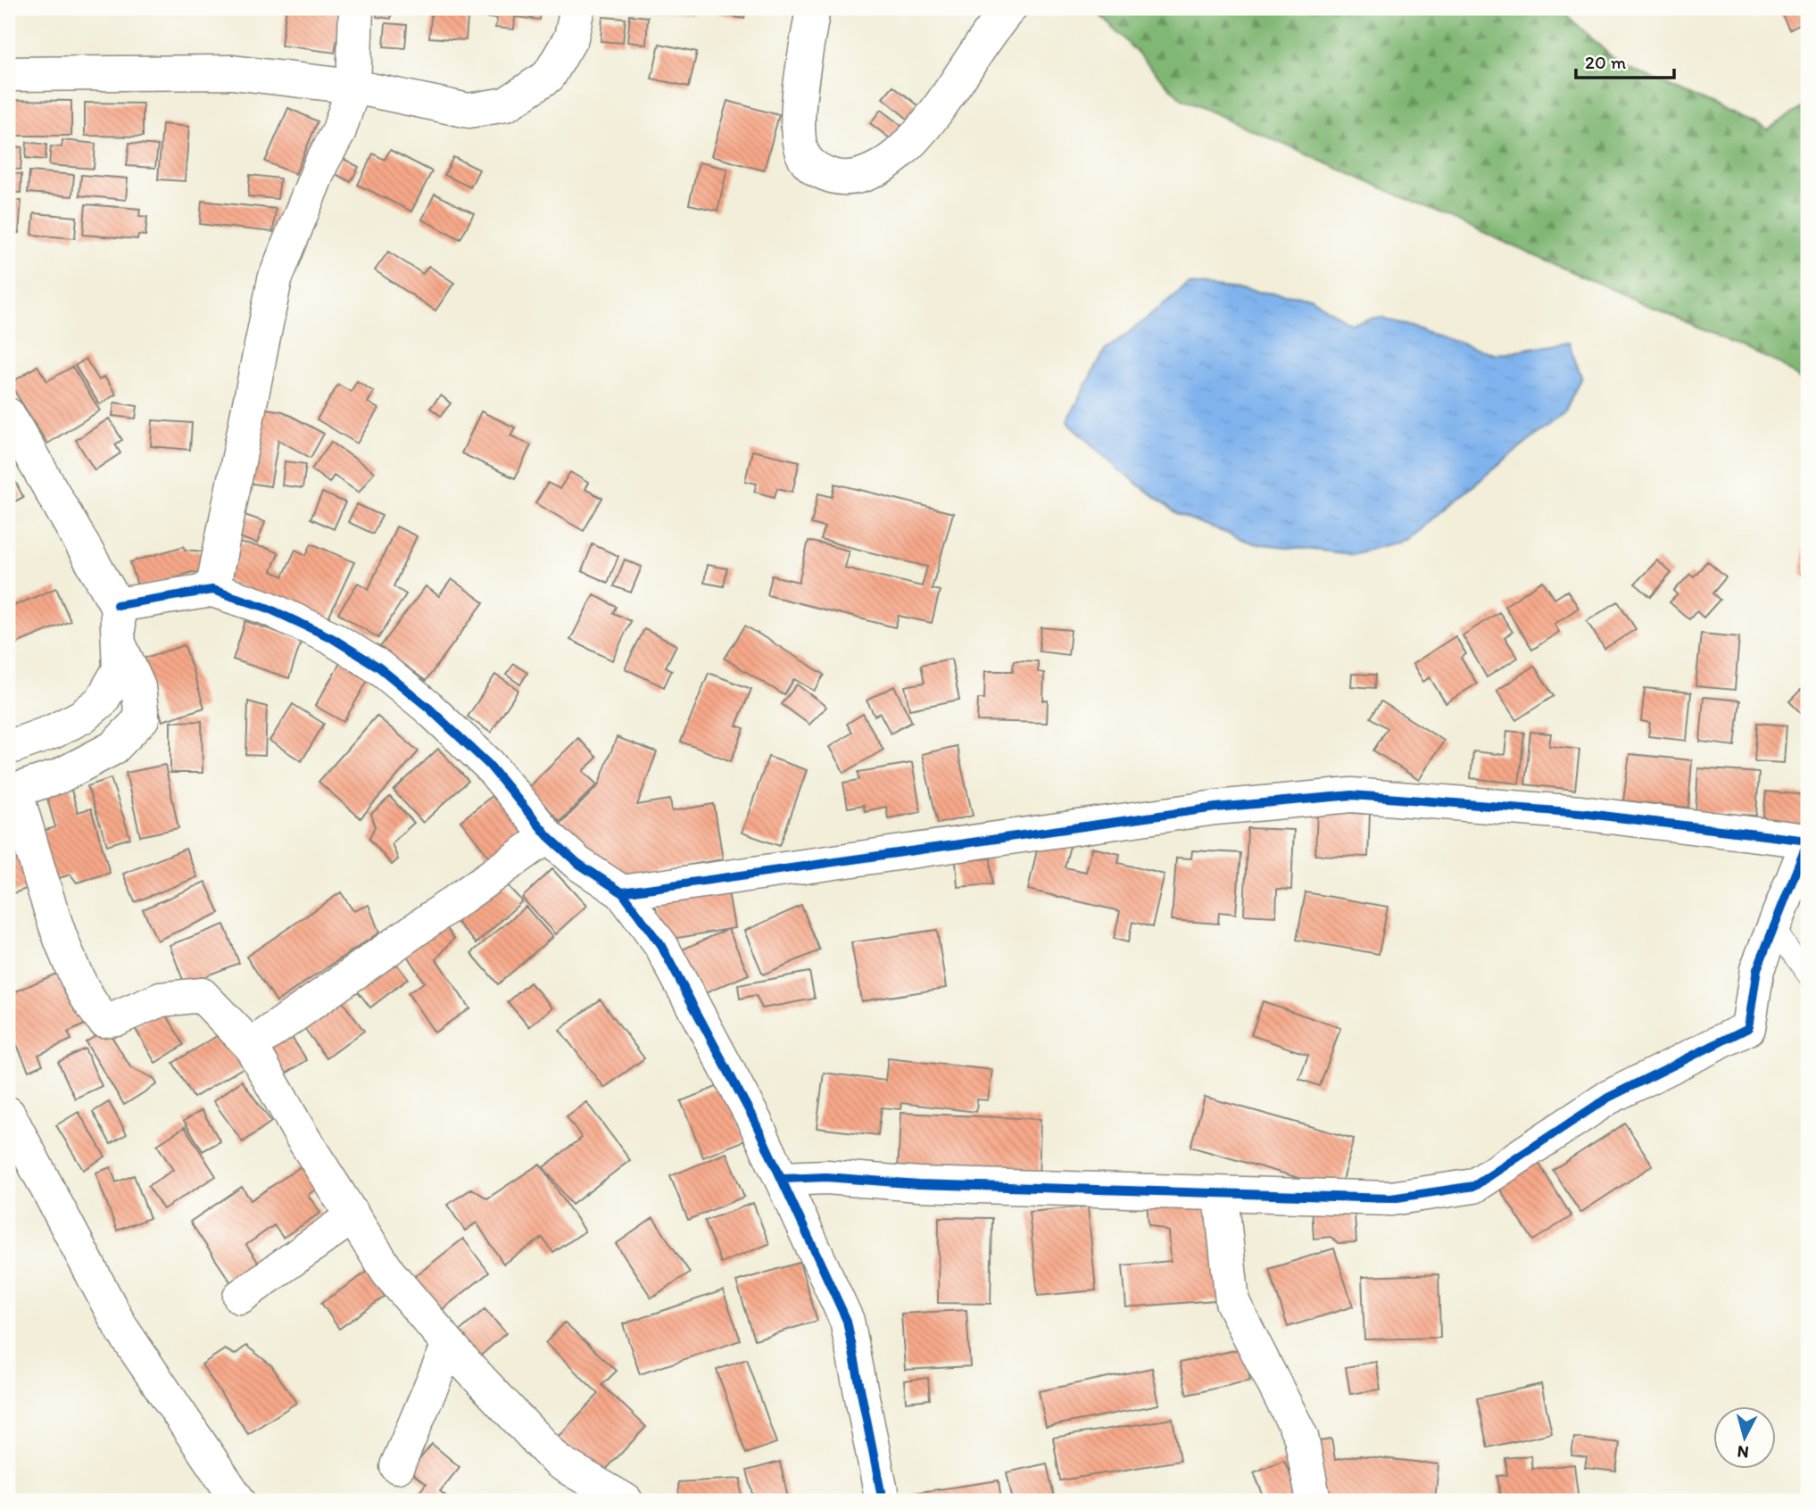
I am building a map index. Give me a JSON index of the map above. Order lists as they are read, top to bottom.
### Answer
{
  "scale_bar": "20 m",
  "north": "bottom"
}
